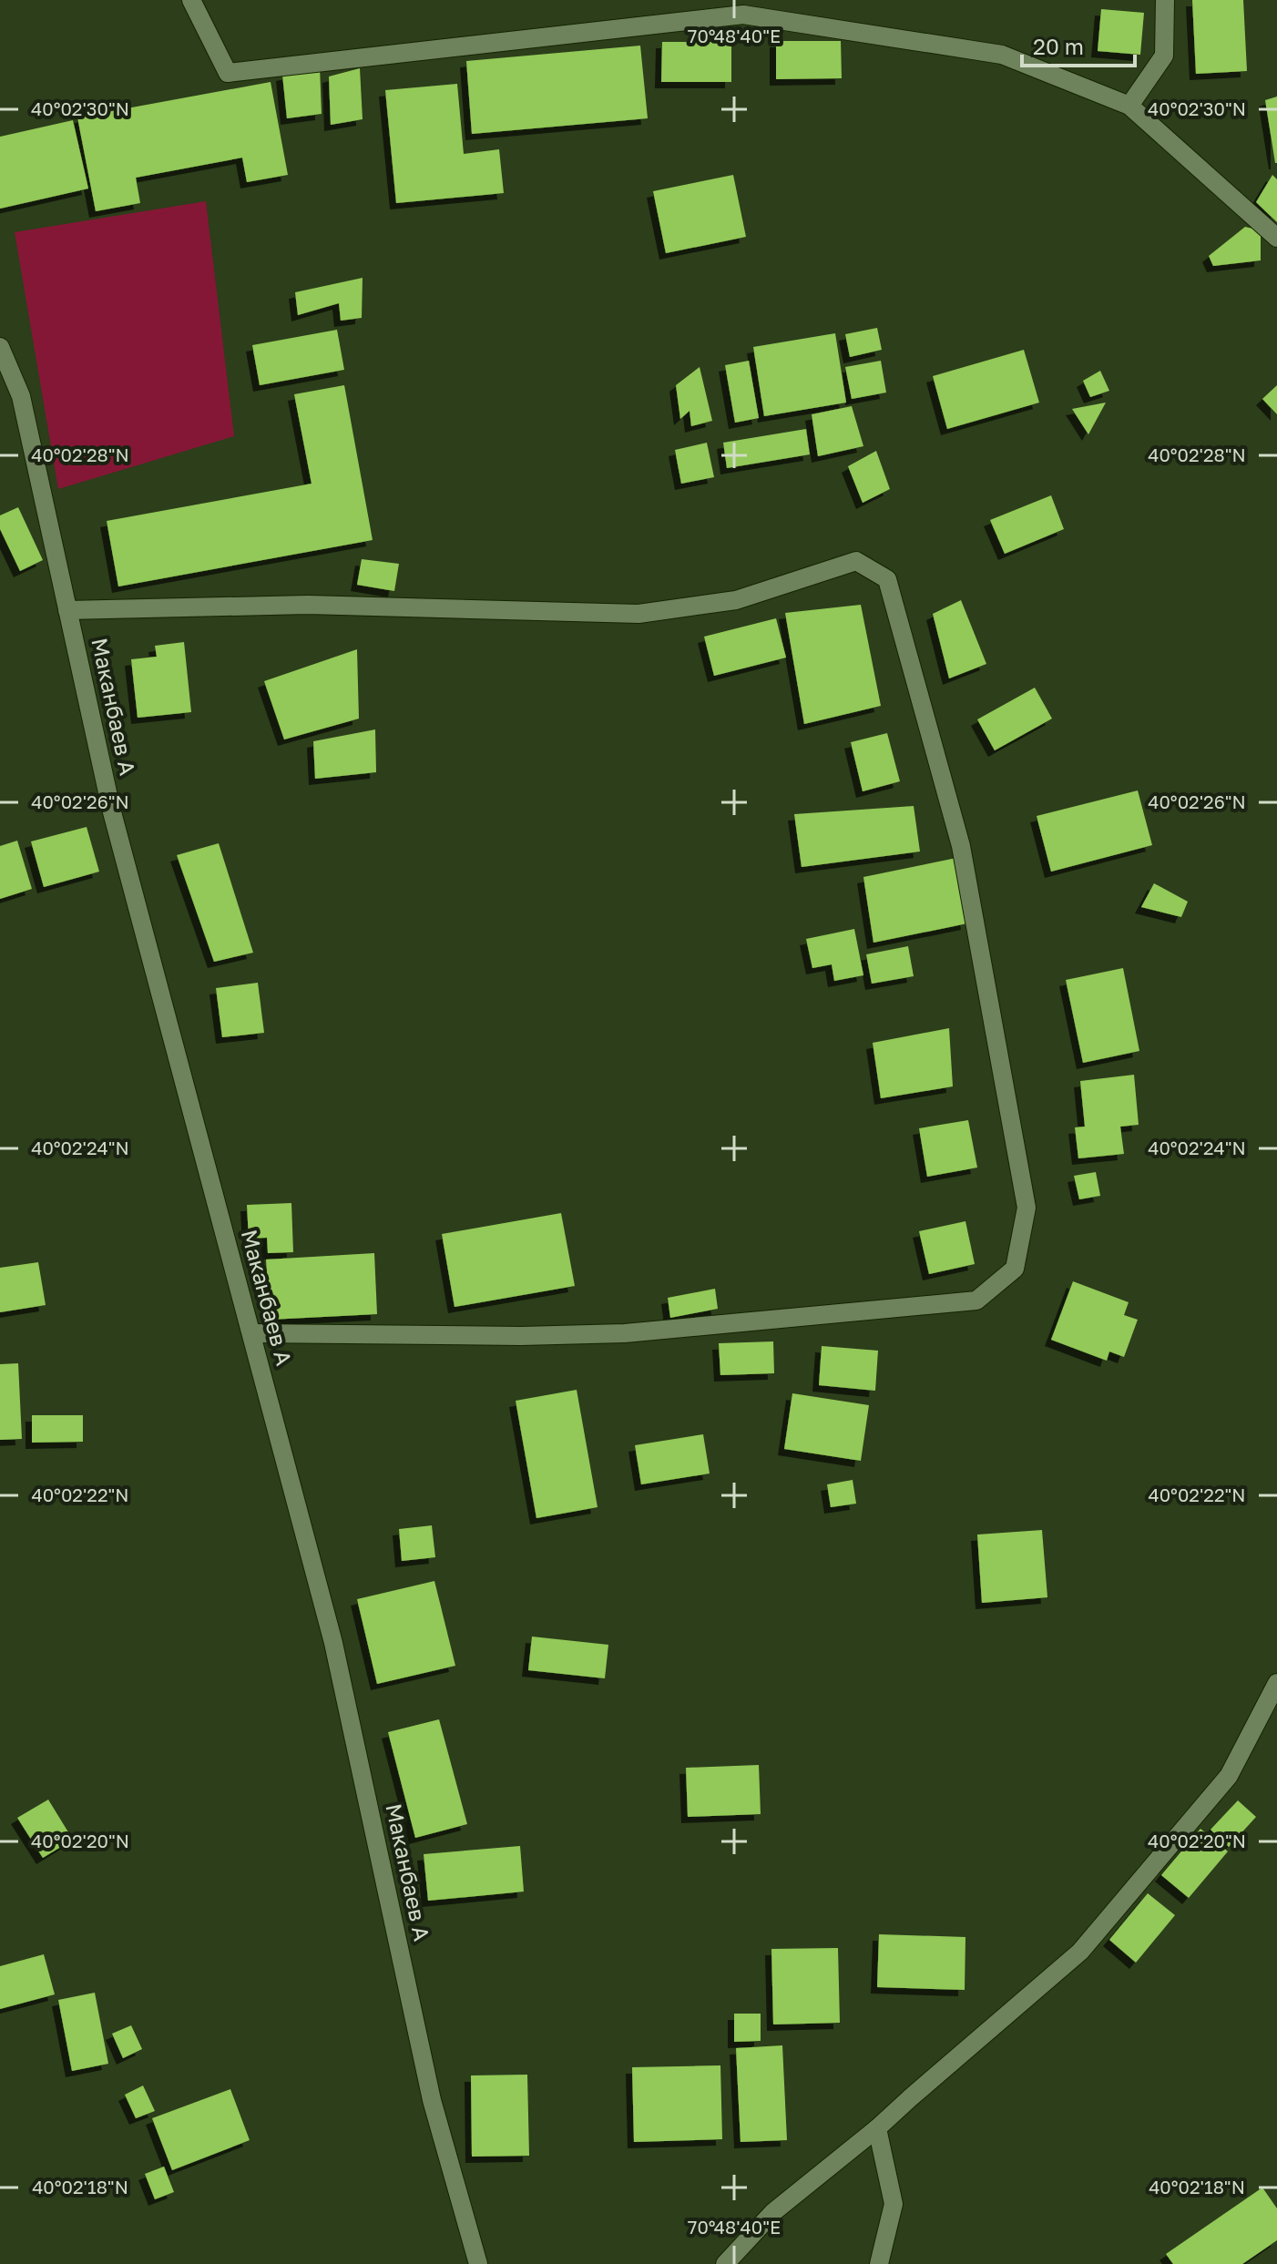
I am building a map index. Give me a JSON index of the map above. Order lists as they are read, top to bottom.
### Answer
{
  "streets": {
    "street": ["Маканбаев А"]
  },
  "scale_bar": "20 m",
  "coordinates": [
    "70°48'40\"E",
    "40°02'30\"N",
    "40°02'28\"N",
    "40°02'26\"N",
    "40°02'24\"N",
    "40°02'22\"N",
    "40°02'20\"N",
    "40°02'18\"N"
  ]
}
